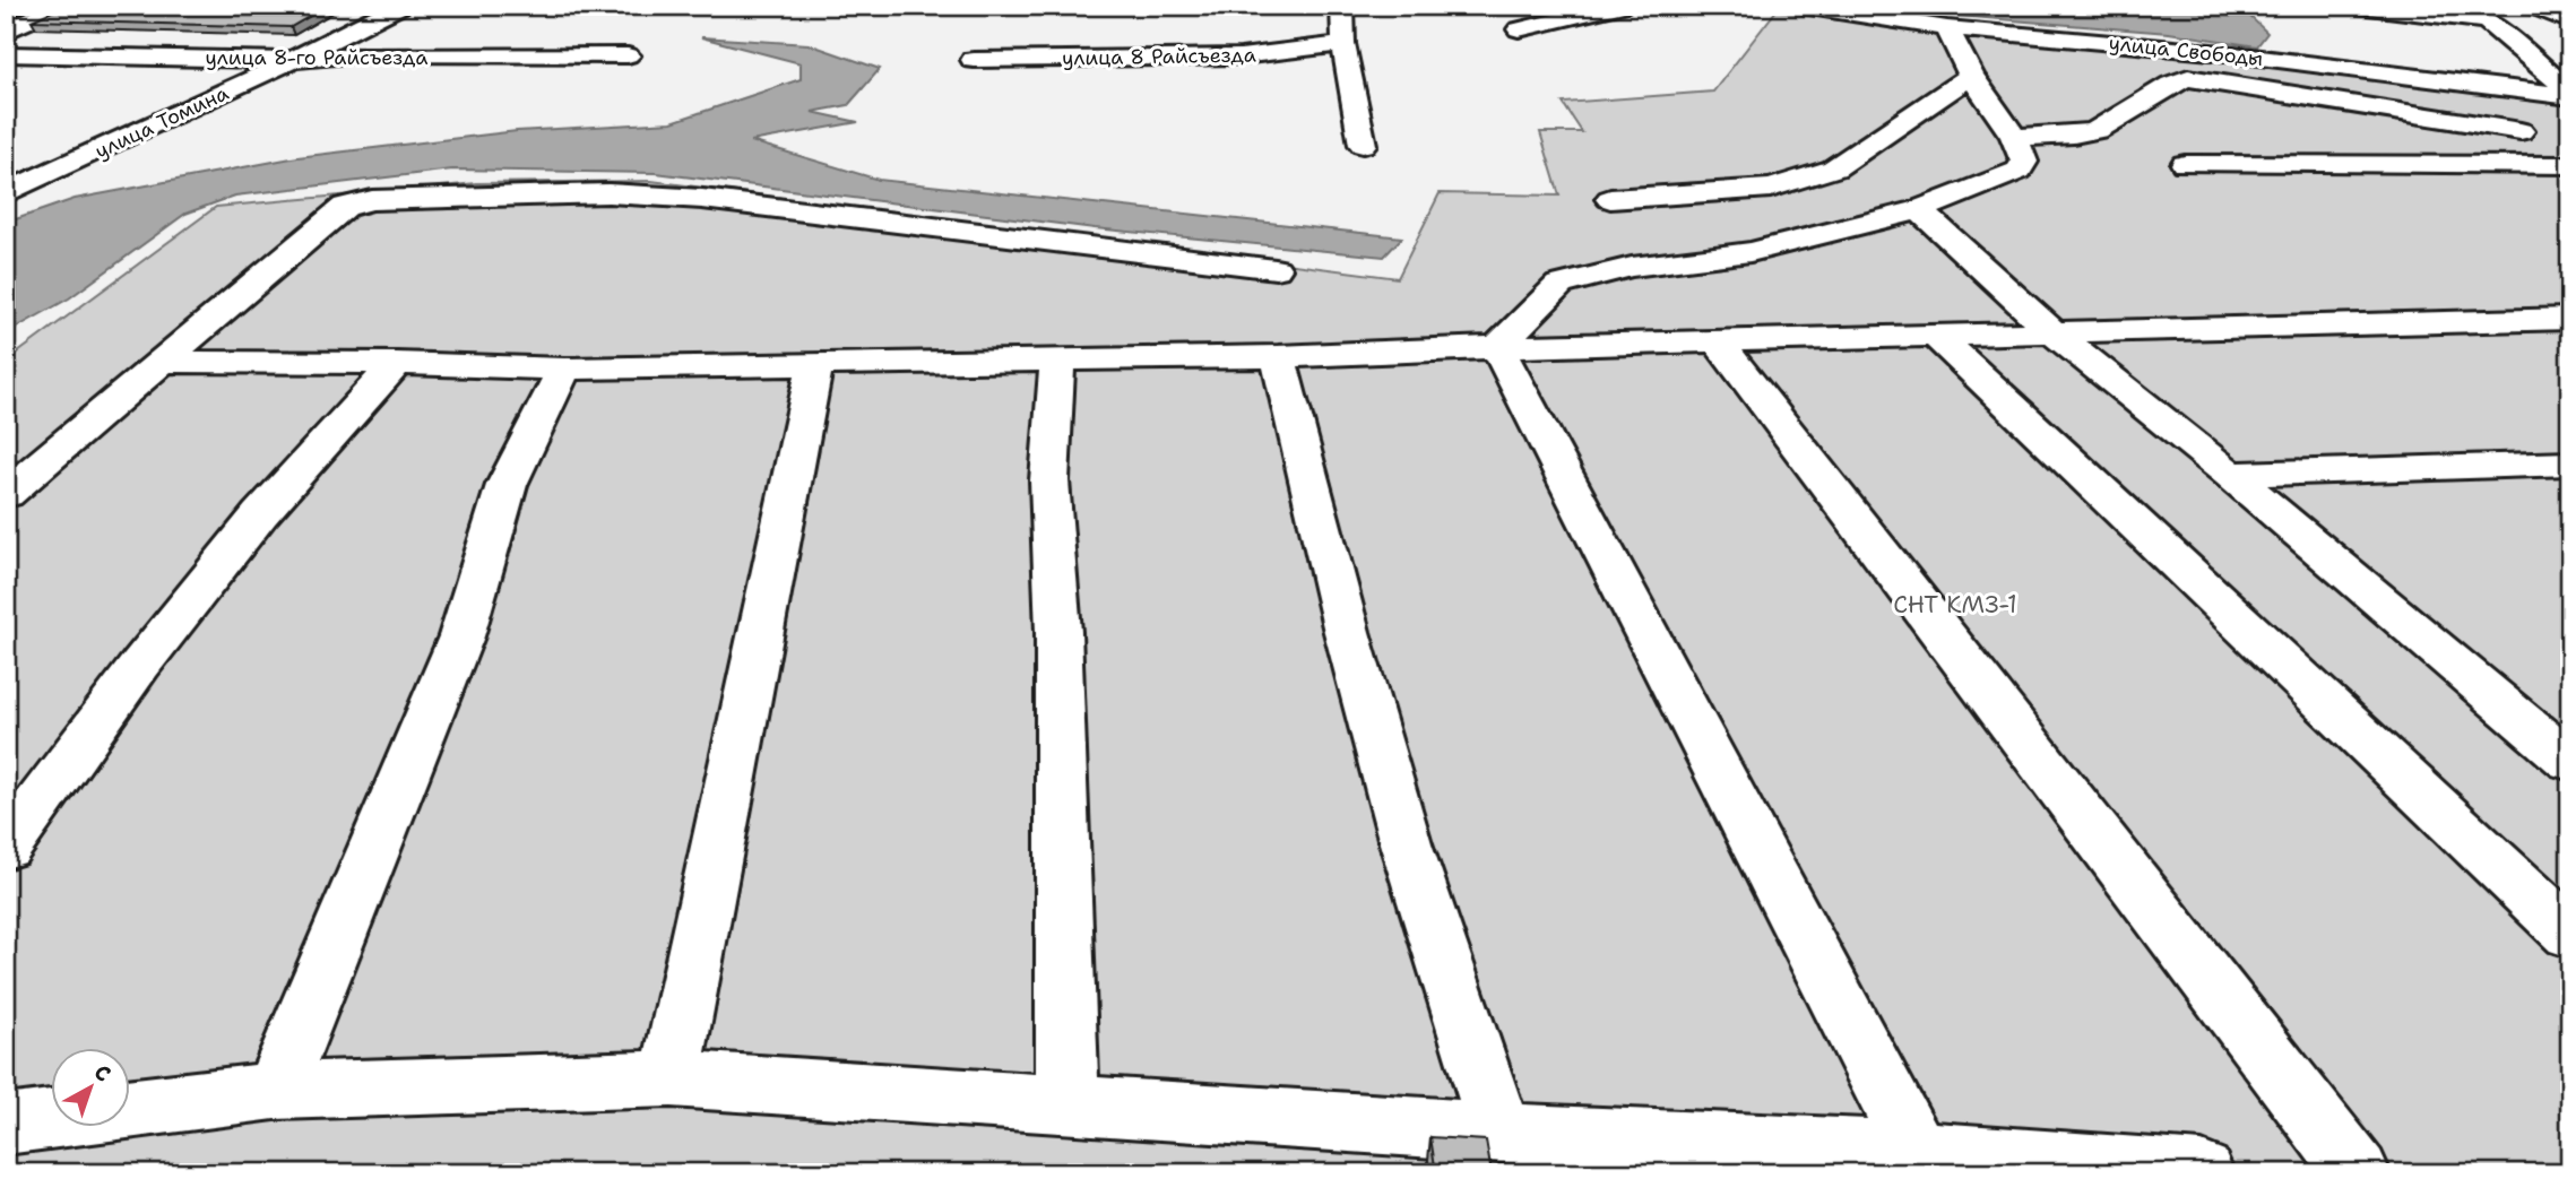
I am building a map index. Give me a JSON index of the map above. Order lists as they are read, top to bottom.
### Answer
{
  "streets": {
    "street": [
      "улица Свободы",
      "улица 8 Райсъезда",
      "улица 8-го Райсъезда",
      "улица Томина"
    ]
  },
  "crossings": [
    ["улица 8-го Райсъезда", "улица Томина"]
  ],
  "parks": ["СНТ КМЗ-1"],
  "north": "top right"
}
